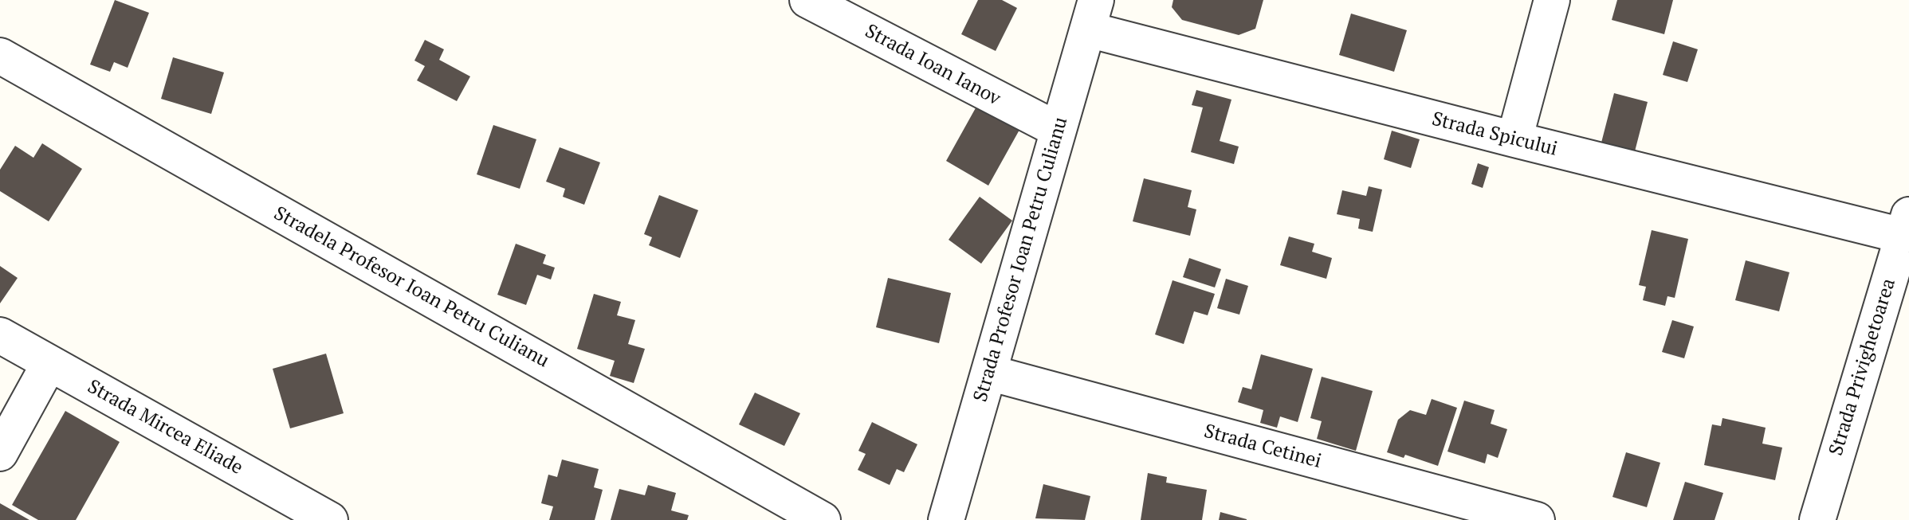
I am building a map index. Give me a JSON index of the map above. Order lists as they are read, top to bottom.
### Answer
{
  "streets": {
    "street": [
      "Strada Ioan Ianov",
      "Strada Spicului",
      "Strada Profesor Ioan Petru Culianu",
      "Stradela Profesor Ioan Petru Culianu",
      "Strada Privighetoarea",
      "Strada Mircea Eliade",
      "Strada Cetinei"
    ]
  },
  "crossings": [
    ["Strada Ioan Ianov", "Strada Profesor Ioan Petru Culianu"],
    ["Strada Spicului", "Strada Profesor Ioan Petru Culianu"],
    ["Strada Spicului", "Strada Privighetoarea"],
    ["Strada Profesor Ioan Petru Culianu", "Strada Cetinei"]
  ]
}
